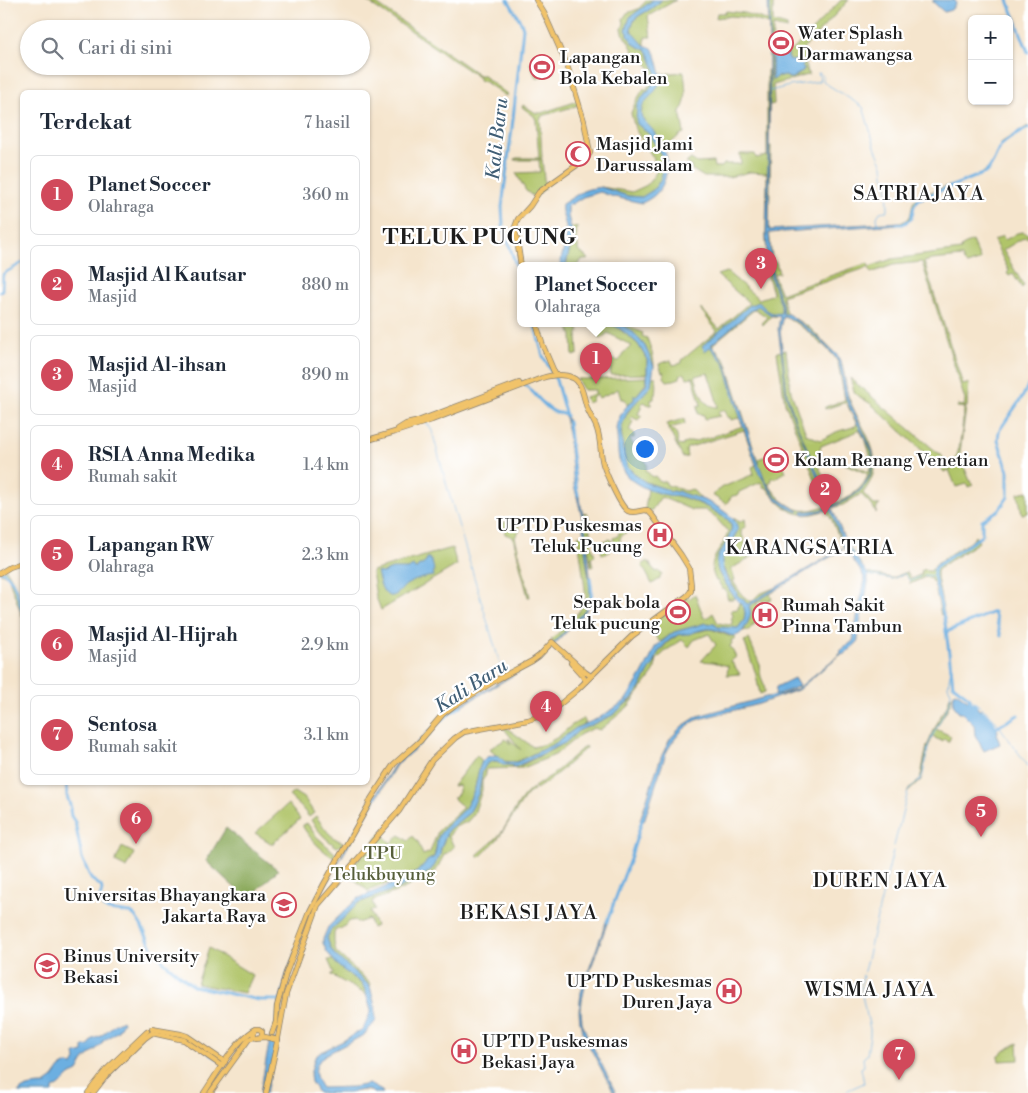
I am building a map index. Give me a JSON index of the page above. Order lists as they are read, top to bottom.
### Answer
{
  "districts": [
    "SATRIAJAYA",
    "TELUK PUCUNG",
    "KARANGSATRIA",
    "DUREN JAYA",
    "BEKASI JAYA",
    "WISMA JAYA"
  ],
  "water": ["Kali Baru"],
  "parks": ["TPU Telukbuyung"],
  "places": {
    "sports": [
      "Water Splash Darmawangsa",
      "Lapangan Bola Kebalen",
      "Kolam Renang Venetian",
      "Sepak bola Teluk pucung"
    ],
    "mosque": ["Masjid Jami Darussalam"],
    "hospital": [
      "UPTD Puskesmas Teluk Pucung",
      "Rumah Sakit Pinna Tambun",
      "UPTD Puskesmas Duren Jaya",
      "UPTD Puskesmas Bekasi Jaya"
    ],
    "school or university": ["Universitas Bhayangkara Jakarta Raya", "Binus University Bekasi"]
  },
  "page": {
    "map_buttons": ["+", "−"],
    "search": "Cari di sini",
    "heading": ["Terdekat", "7 hasil"],
    "list": [
      {
        "mark": "1",
        "name": "Planet Soccer",
        "note": "Olahraga",
        "value": "360 m"
      },
      {
        "mark": "2",
        "name": "Masjid Al Kautsar",
        "note": "Masjid",
        "value": "880 m"
      },
      {
        "mark": "3",
        "name": "Masjid Al-ihsan",
        "note": "Masjid",
        "value": "890 m"
      },
      {
        "mark": "4",
        "name": "RSIA Anna Medika",
        "note": "Rumah sakit",
        "value": "1.4 km"
      },
      {
        "mark": "5",
        "name": "Lapangan RW",
        "note": "Olahraga",
        "value": "2.3 km"
      },
      {
        "mark": "6",
        "name": "Masjid Al-Hijrah",
        "note": "Masjid",
        "value": "2.9 km"
      },
      {
        "mark": "7",
        "name": "Sentosa",
        "note": "Rumah sakit",
        "value": "3.1 km"
      }
    ],
    "pins": [
      "3",
      "1",
      "2",
      "4",
      "5",
      "6",
      "7"
    ],
    "popup": ["Planet Soccer", "Olahraga"]
  }
}
